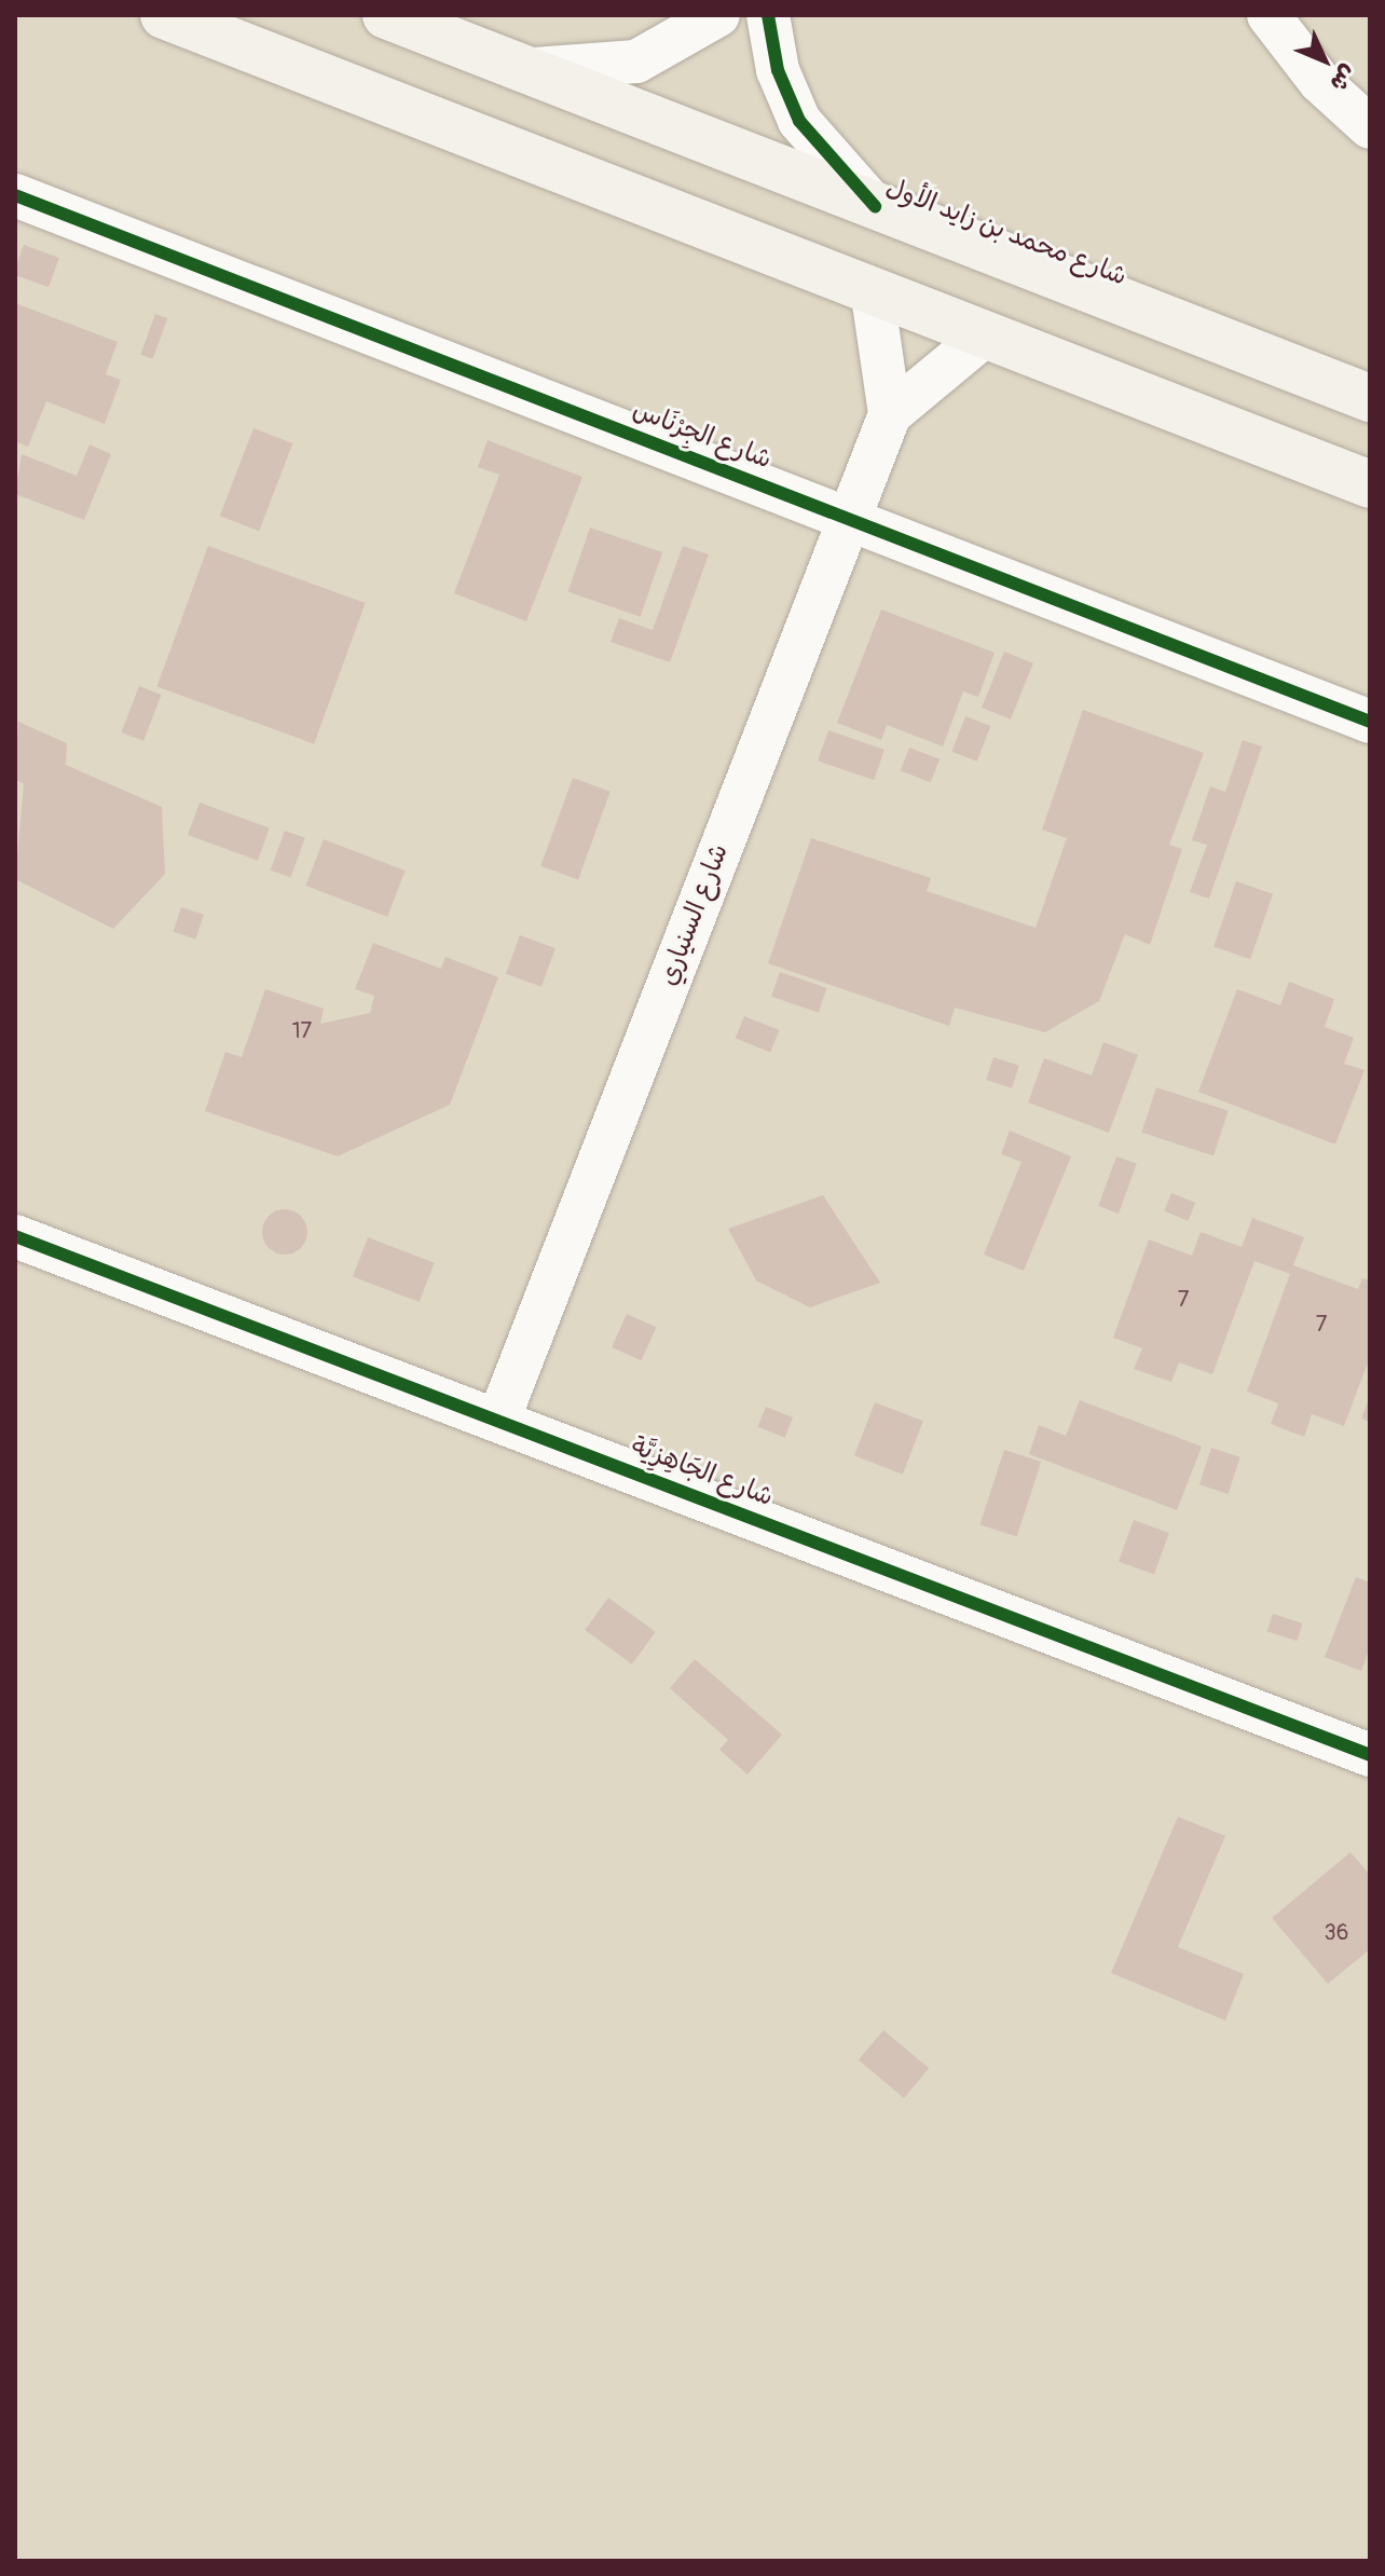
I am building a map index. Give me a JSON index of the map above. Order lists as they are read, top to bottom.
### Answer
{
  "streets": {
    "main road": ["شارع محمد بن زايد الأول"],
    "street": ["شارع الجِرْنَاس", "شارع السنياري", "شارع الجَاهِزِيَّة"]
  },
  "crossings": [
    ["شارع الجِرْنَاس", "شارع السنياري"],
    ["شارع السنياري", "شارع الجَاهِزِيَّة"]
  ],
  "house_numbers": [
    "17",
    "7",
    "7",
    "36"
  ],
  "north": "bottom right"
}
